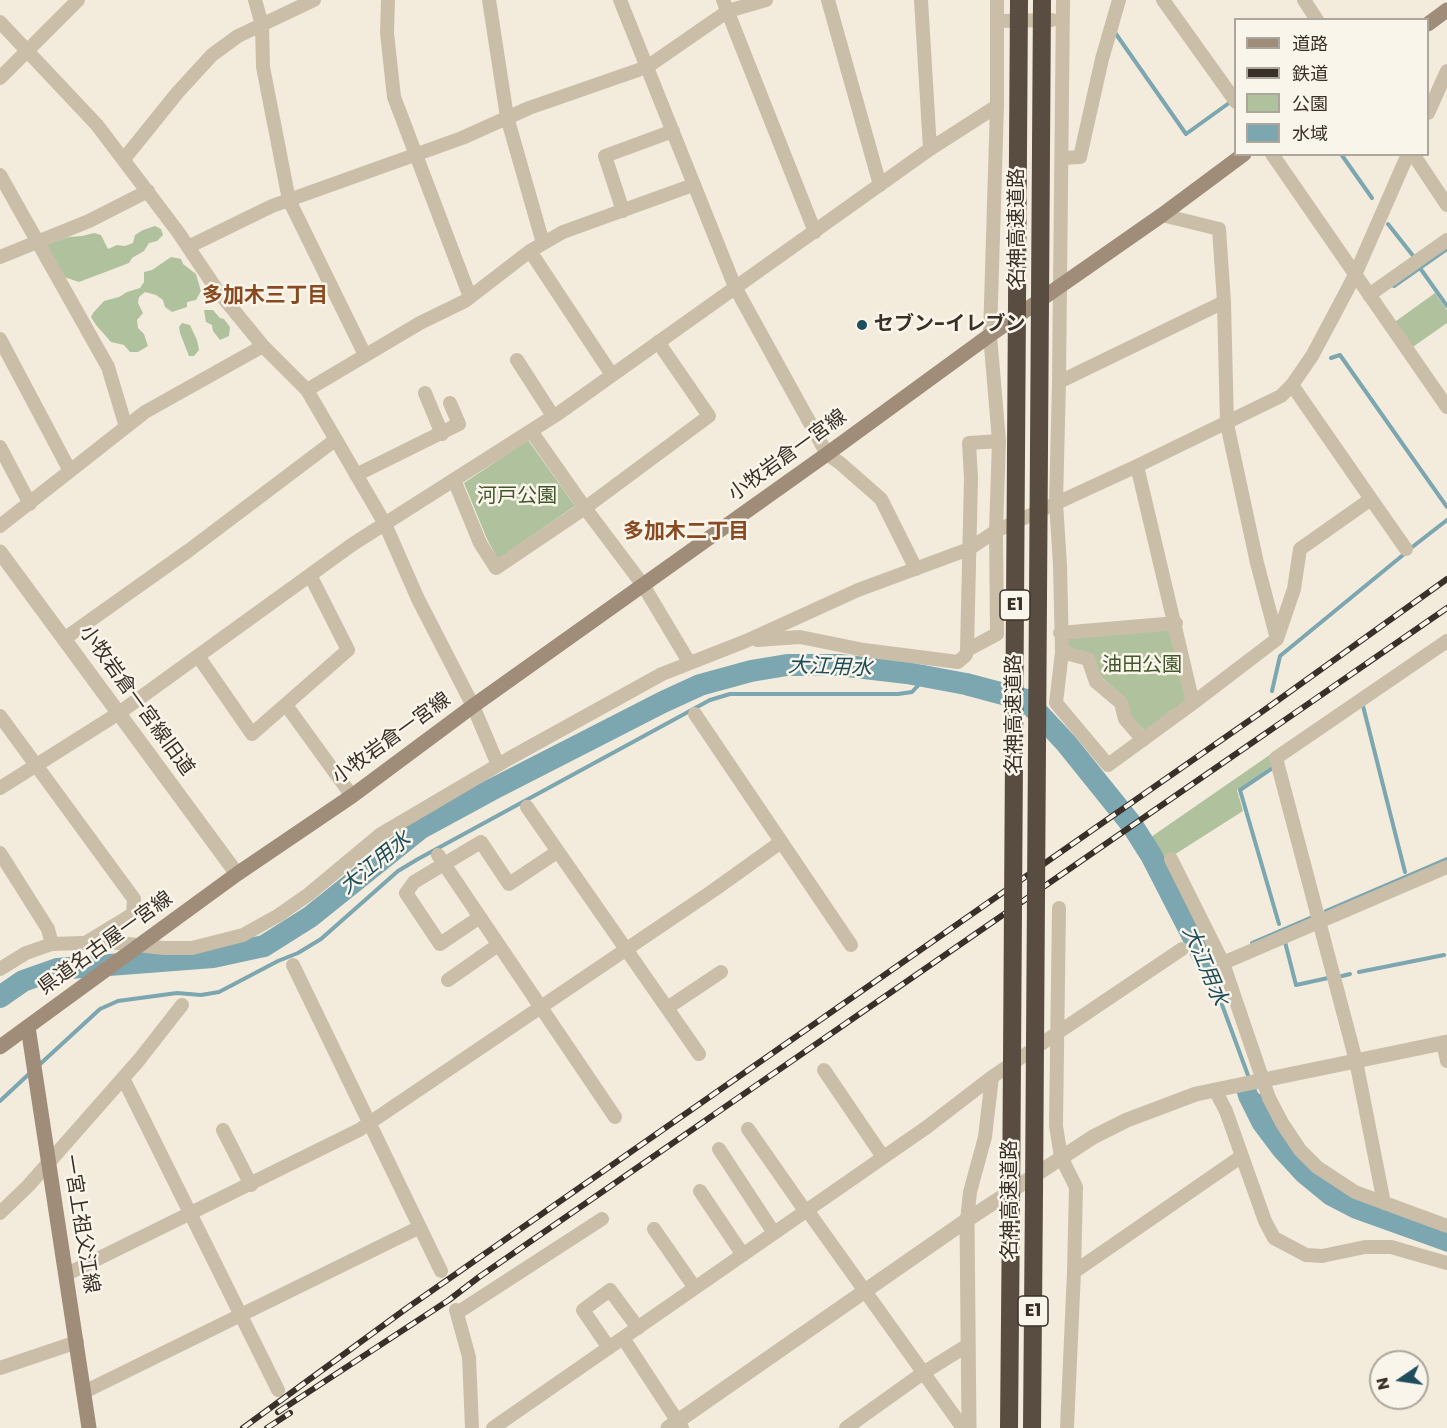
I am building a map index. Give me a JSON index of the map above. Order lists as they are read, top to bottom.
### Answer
{
  "streets": {
    "highway": ["名神高速道路", "E1"],
    "main road": ["小牧岩倉一宮線", "県道名古屋一宮線", "一宮上祖父江線"],
    "street": ["小牧岩倉一宮線旧道"]
  },
  "crossings": [
    ["小牧岩倉一宮線", "小牧岩倉一宮線旧道"],
    ["小牧岩倉一宮線", "県道名古屋一宮線"],
    ["小牧岩倉一宮線旧道", "県道名古屋一宮線"],
    ["県道名古屋一宮線", "一宮上祖父江線"]
  ],
  "districts": ["多加木三丁目", "多加木二丁目"],
  "water": ["大江用水"],
  "parks": ["河戸公園", "油田公園"],
  "places": ["セブン-イレブン"],
  "legend": [
    "道路",
    "鉄道",
    "公園",
    "水域"
  ],
  "north": "left"
}
